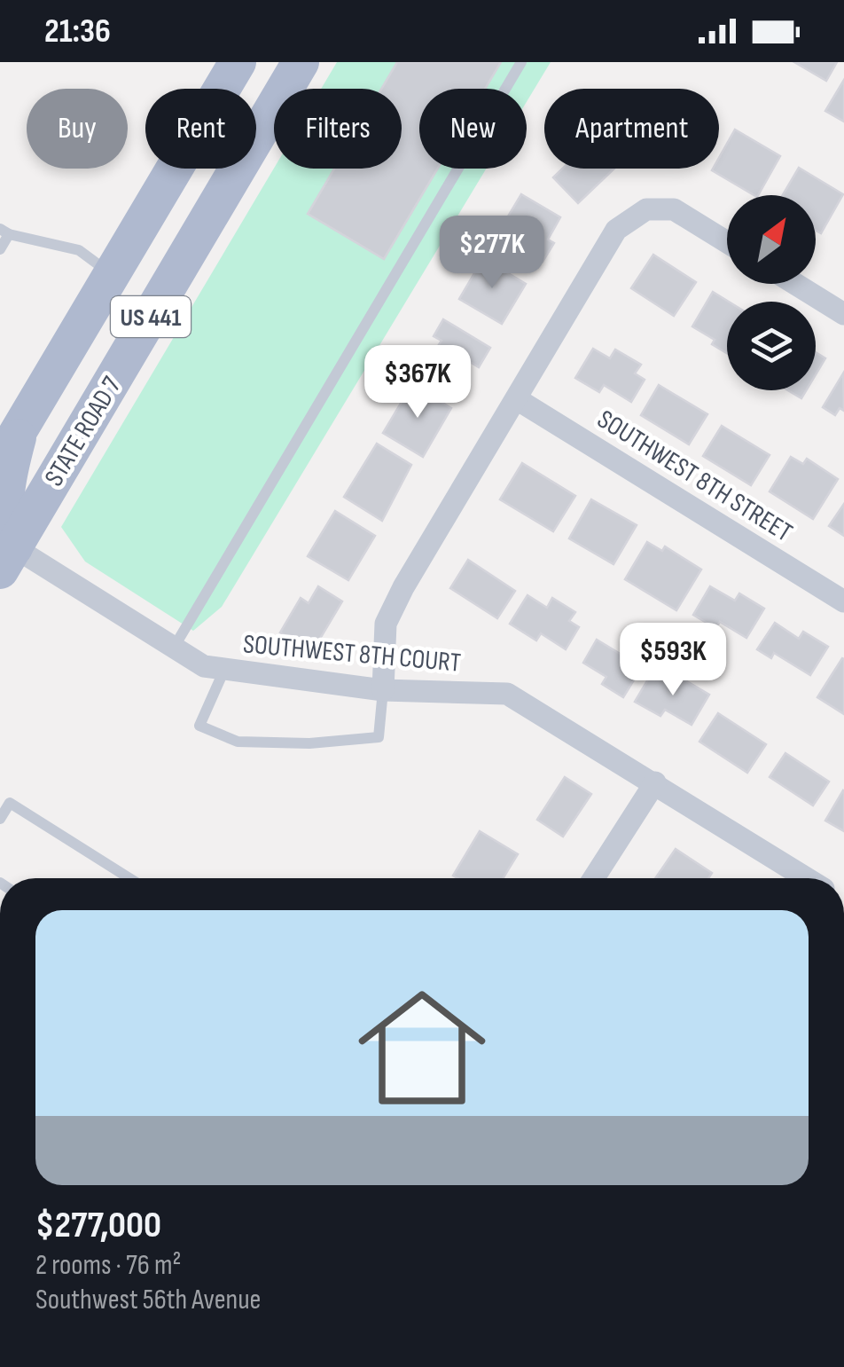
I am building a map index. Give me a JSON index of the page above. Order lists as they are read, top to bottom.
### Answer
{
  "streets": {
    "main road": ["US 441", "STATE ROAD 7"],
    "street": ["SOUTHWEST 8TH STREET", "SOUTHWEST 8TH COURT"]
  },
  "crossings": [
    ["STATE ROAD 7", "SOUTHWEST 8TH COURT"]
  ],
  "north": "top right",
  "page": {
    "status": "21:36",
    "chip": [
      "Buy",
      "Rent",
      "Filters",
      "New",
      "Apartment"
    ],
    "price": ["$277K", "$367K", "$593K"],
    "list": [
      {
        "name": "$277,000",
        "note": "2 rooms · 76 m² · Southwest 56th Avenue"
      }
    ]
  }
}
